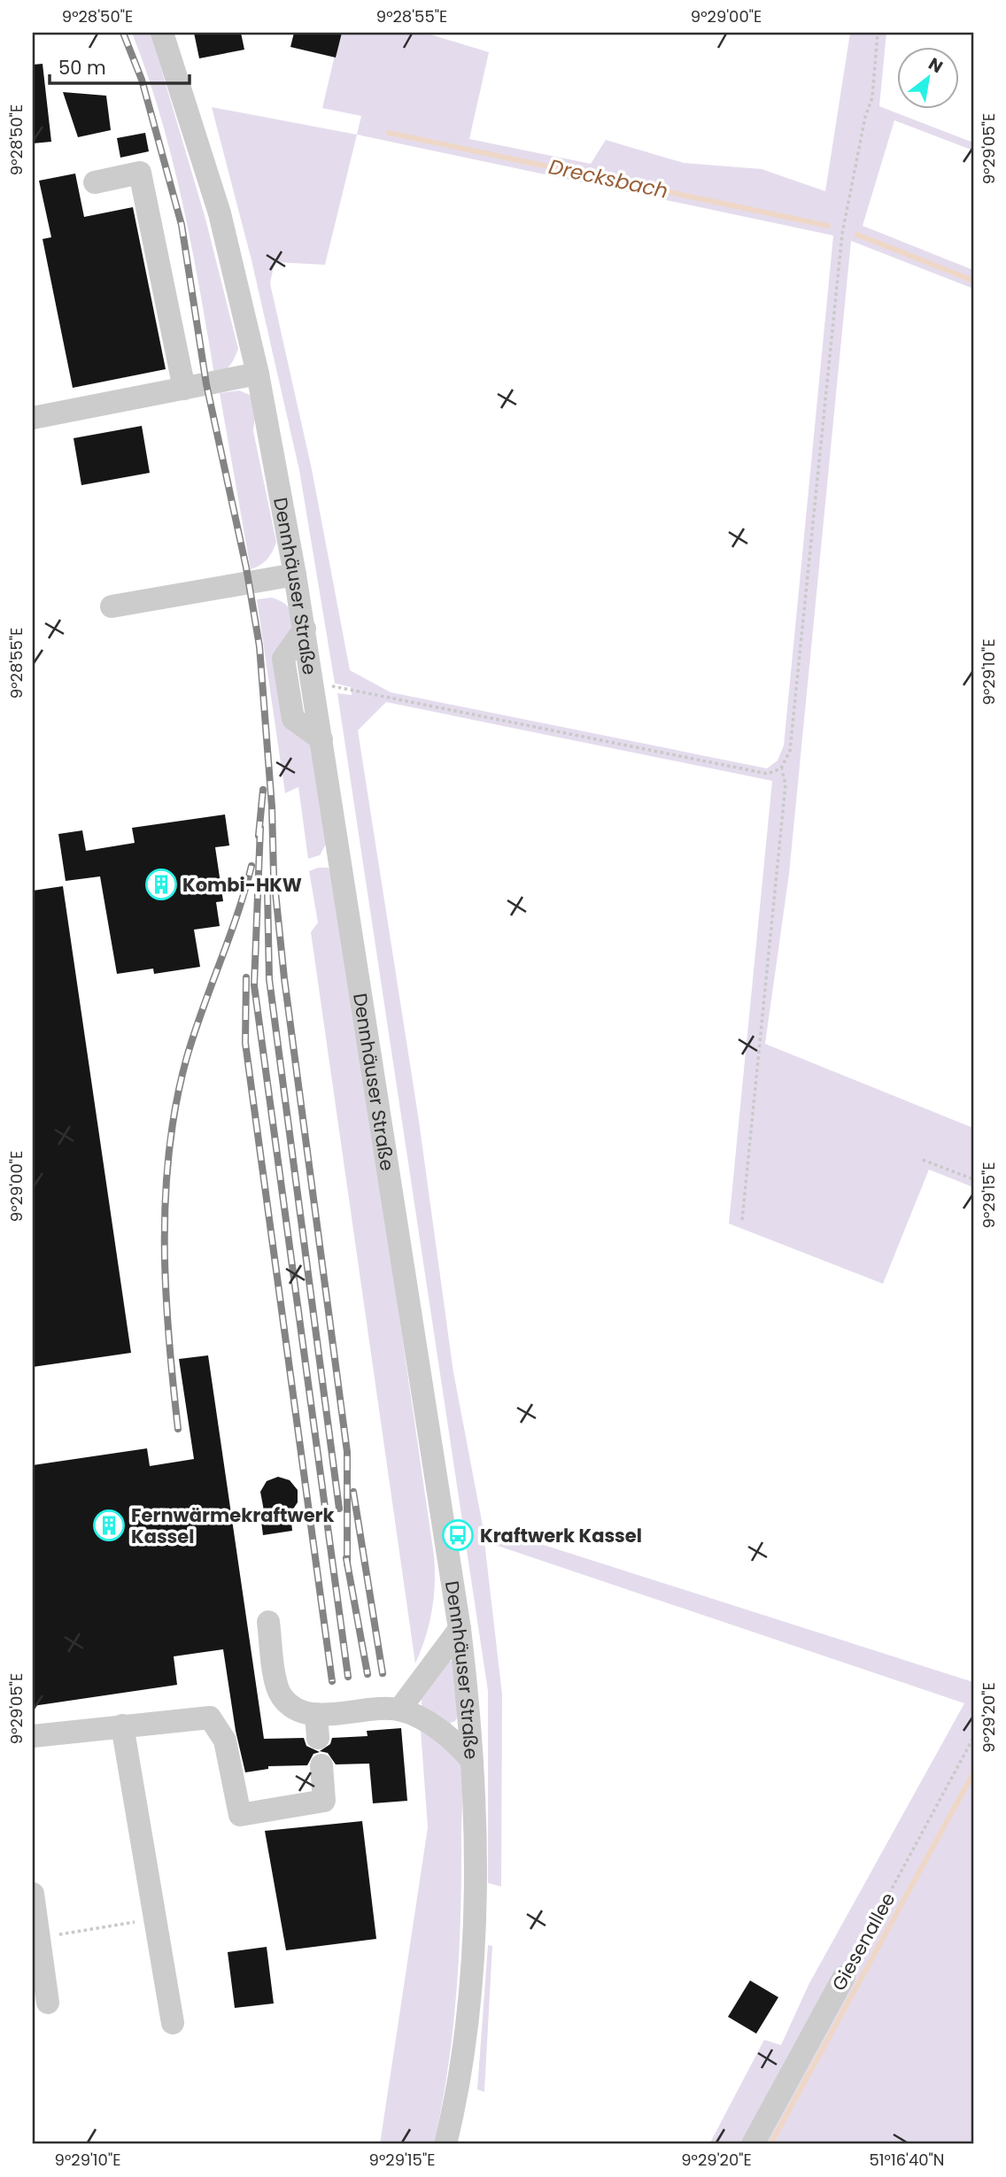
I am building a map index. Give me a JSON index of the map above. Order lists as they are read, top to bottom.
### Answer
{
  "streets": {
    "street": ["Dennhäuser Straße", "Giesenallee"]
  },
  "water": ["Drecksbach"],
  "places": {
    "building": ["Kombi-HKW", "Fernwärmekraftwerk Kassel"],
    "bus stop": ["Kraftwerk Kassel"]
  },
  "scale_bar": "50 m",
  "north": "top right",
  "coordinates": [
    "9°28'50\"E",
    "9°28'55\"E",
    "9°29'00\"E",
    "9°29'05\"E",
    "9°29'10\"E",
    "9°29'15\"E",
    "9°29'20\"E",
    "51°16'40\"N"
  ]
}
